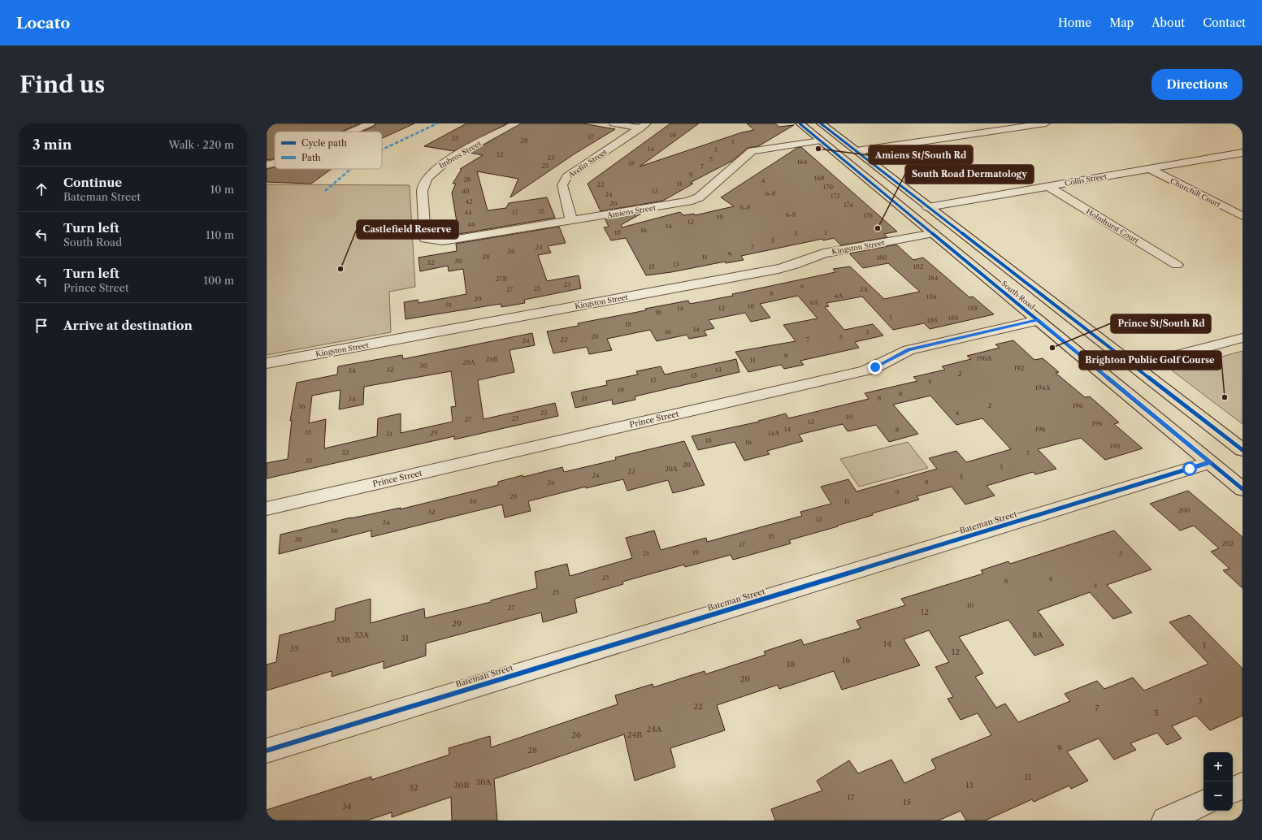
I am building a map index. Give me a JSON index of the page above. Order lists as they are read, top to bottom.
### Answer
{
  "streets": {
    "main road": ["South Road"],
    "street": [
      "Imbros Street",
      "Avelin Street",
      "Collis Street",
      "Churchill Court",
      "Amiens Street",
      "Holmhurst Court",
      "Kingston Street",
      "Prince Street",
      "Bateman Street"
    ]
  },
  "crossings": [
    ["Imbros Street", "Amiens Street"],
    ["Avelin Street", "Amiens Street"],
    ["Collis Street", "Churchill Court"],
    ["Collis Street", "Holmhurst Court"],
    ["Collis Street", "South Road"],
    ["Amiens Street", "South Road"],
    ["Kingston Street", "South Road"],
    ["South Road", "Prince Street"],
    ["South Road", "Bateman Street"]
  ],
  "places": [
    "Amiens St/South Rd",
    "South Road Dermatology",
    "Castlefield Reserve",
    "Prince St/South Rd",
    "Brighton Public Golf Course"
  ],
  "house_numbers": [
    "10",
    "17",
    "33",
    "28",
    "1",
    "14",
    "3",
    "32",
    "23",
    "5",
    "164",
    "18",
    "25",
    "7",
    "9",
    "168",
    "38",
    "4",
    "11",
    "22",
    "170",
    "40",
    "13",
    "6-8",
    "24",
    "172",
    "42",
    "26",
    "174",
    "6-8",
    "15",
    "44",
    "17",
    "6-8",
    "176",
    "10",
    "12",
    "46",
    "14",
    "16",
    "18",
    "1",
    "3",
    "5",
    "24",
    "7",
    "26",
    "9",
    "28",
    "11",
    "180",
    "30",
    "32",
    "13",
    "15",
    "182",
    "184",
    "27B",
    "23",
    "6",
    "25",
    "27",
    "2A",
    "8",
    "4A",
    "186",
    "29",
    "6A",
    "31",
    "10",
    "14",
    "12",
    "188",
    "16",
    "1",
    "188",
    "188",
    "18",
    "14",
    "16",
    "3",
    "20",
    "5",
    "22",
    "7",
    "24",
    "9",
    "190A",
    "26B",
    "11",
    "28A",
    "30",
    "192",
    "32",
    "13",
    "34",
    "2",
    "15",
    "17",
    "4",
    "194A",
    "19",
    "6",
    "21",
    "8",
    "34",
    "2",
    "196",
    "36",
    "23",
    "4",
    "10",
    "25",
    "27",
    "12",
    "196",
    "14",
    "196",
    "8",
    "35",
    "29",
    "14A",
    "31",
    "18",
    "16",
    "198",
    "33",
    "1",
    "35",
    "20",
    "3",
    "20A",
    "22",
    "24",
    "5",
    "26",
    "9",
    "9",
    "28",
    "30",
    "11",
    "200",
    "32",
    "13",
    "34",
    "36",
    "15",
    "38",
    "202",
    "17",
    "19",
    "21",
    "2",
    "23",
    "6",
    "8",
    "4",
    "25",
    "10",
    "27",
    "12",
    "29",
    "33A",
    "8A",
    "31",
    "33B",
    "14",
    "1",
    "35",
    "12",
    "16",
    "18",
    "20",
    "3",
    "22",
    "7",
    "5",
    "24A",
    "26",
    "24B",
    "9",
    "28",
    "11",
    "30A",
    "30B",
    "13",
    "32",
    "17",
    "15",
    "34"
  ],
  "legend": ["Cycle path", "Path"],
  "page": {
    "header": "Locato",
    "nav": [
      "Home",
      "Map",
      "About",
      "Contact"
    ],
    "buttons": "Directions",
    "title": "Find us",
    "heading": ["3 min", "Walk · 220 m"],
    "list": [
      ["Continue", "Bateman Street", "10 m"],
      ["Turn left", "South Road", "110 m"],
      ["Turn left", "Prince Street", "100 m"],
      "Arrive at destination"
    ],
    "map_buttons": ["+", "−"]
  }
}
